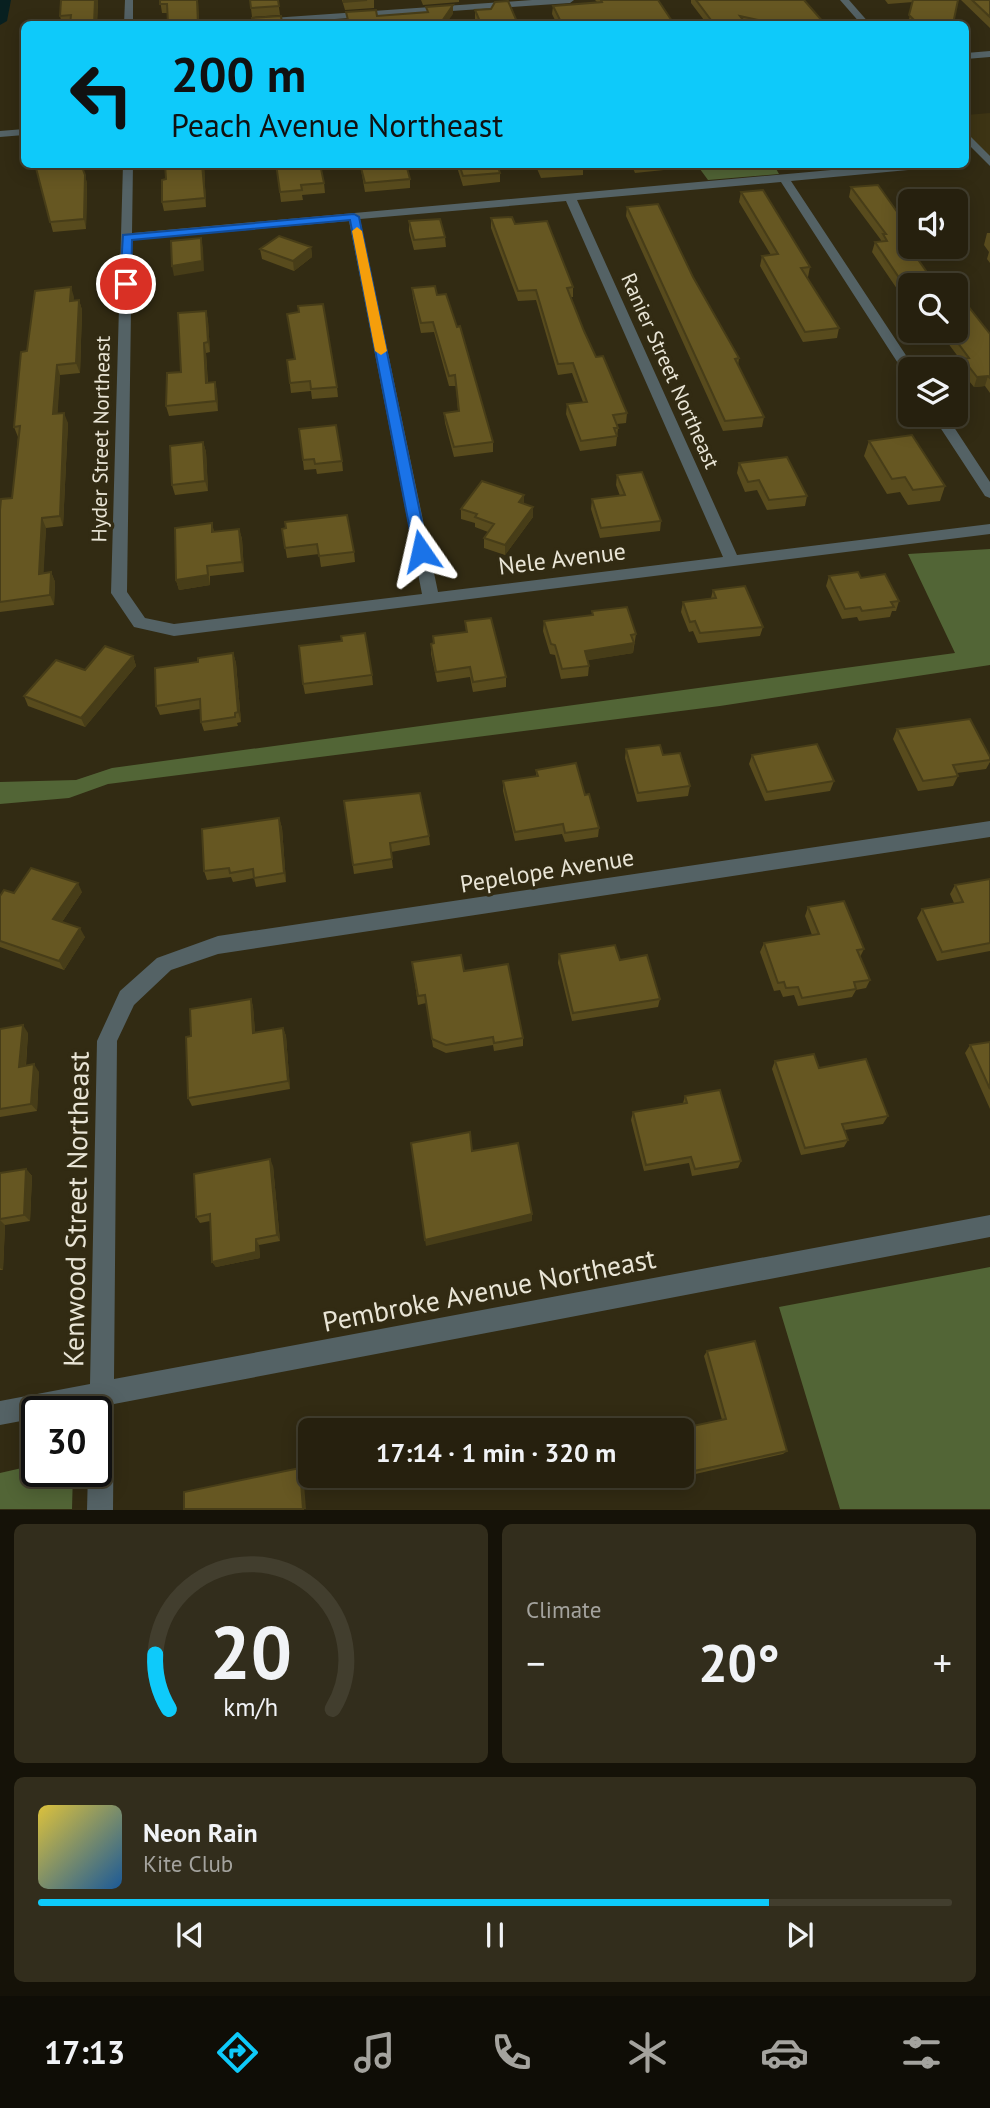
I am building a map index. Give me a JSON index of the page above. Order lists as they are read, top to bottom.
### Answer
{
  "streets": {
    "street": [
      "Ranier Street Northeast",
      "Hyder Street Northeast",
      "Nele Avenue",
      "Pepelope Avenue",
      "Kenwood Street Northeast",
      "Pembroke Avenue Northeast"
    ]
  },
  "crossings": [
    ["Ranier Street Northeast", "Nele Avenue"],
    ["Hyder Street Northeast", "Nele Avenue"],
    ["Pepelope Avenue", "Kenwood Street Northeast"],
    ["Kenwood Street Northeast", "Pembroke Avenue Northeast"]
  ],
  "page": {
    "turn": ["200 m", "Peach Avenue Northeast"],
    "limit": "30",
    "trip": "17:14 · 1 min · 320 m",
    "tile": "Climate",
    "heat": ["−", "20°", "+"],
    "song": ["Neon Rain", "Kite Club"],
    "tabs": "17:13",
    "gauge": ["20", "km/h"]
  }
}
